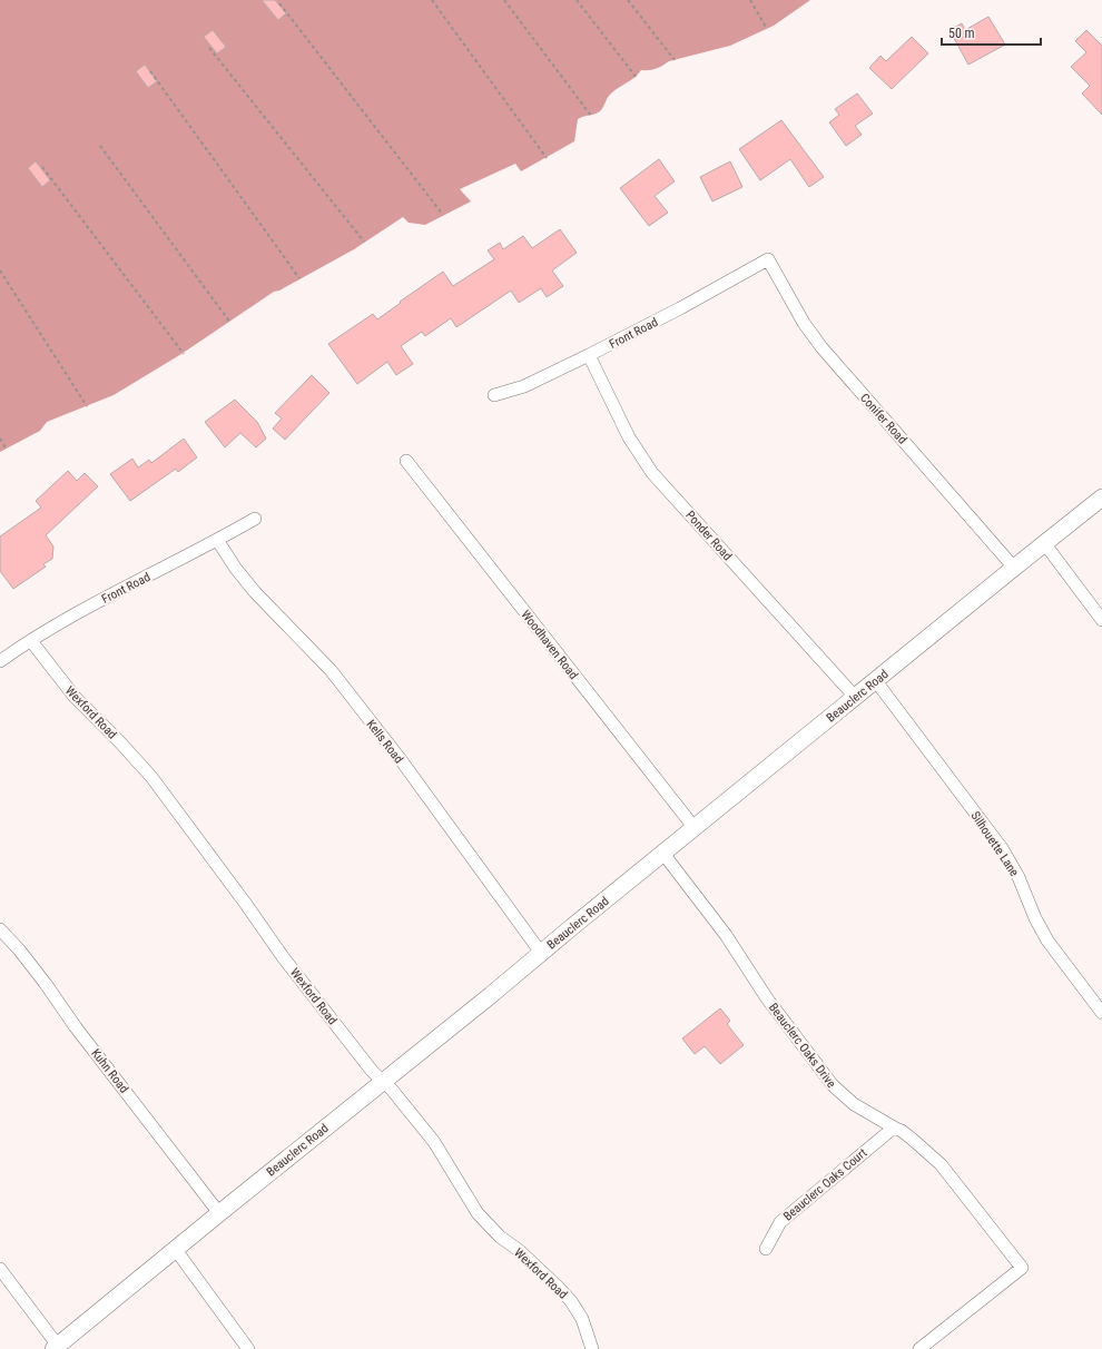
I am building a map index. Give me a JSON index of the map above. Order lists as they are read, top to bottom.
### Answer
{
  "streets": {
    "street": [
      "Front Road",
      "Conifer Road",
      "Ponder Road",
      "Woodhaven Road",
      "Beauclerc Road",
      "Wexford Road",
      "Kells Road",
      "Silhouette Lane",
      "Beauclerc Oaks Drive",
      "Kuhn Road",
      "Beauclerc Oaks Court"
    ]
  },
  "crossings": [
    ["Front Road", "Conifer Road"],
    ["Front Road", "Ponder Road"],
    ["Front Road", "Wexford Road"],
    ["Front Road", "Kells Road"],
    ["Conifer Road", "Beauclerc Road"],
    ["Ponder Road", "Beauclerc Road"],
    ["Woodhaven Road", "Beauclerc Road"],
    ["Beauclerc Road", "Wexford Road"],
    ["Beauclerc Road", "Kells Road"],
    ["Beauclerc Road", "Silhouette Lane"],
    ["Beauclerc Road", "Beauclerc Oaks Drive"],
    ["Beauclerc Road", "Kuhn Road"],
    ["Beauclerc Oaks Drive", "Beauclerc Oaks Court"]
  ],
  "scale_bar": "50 m"
}
